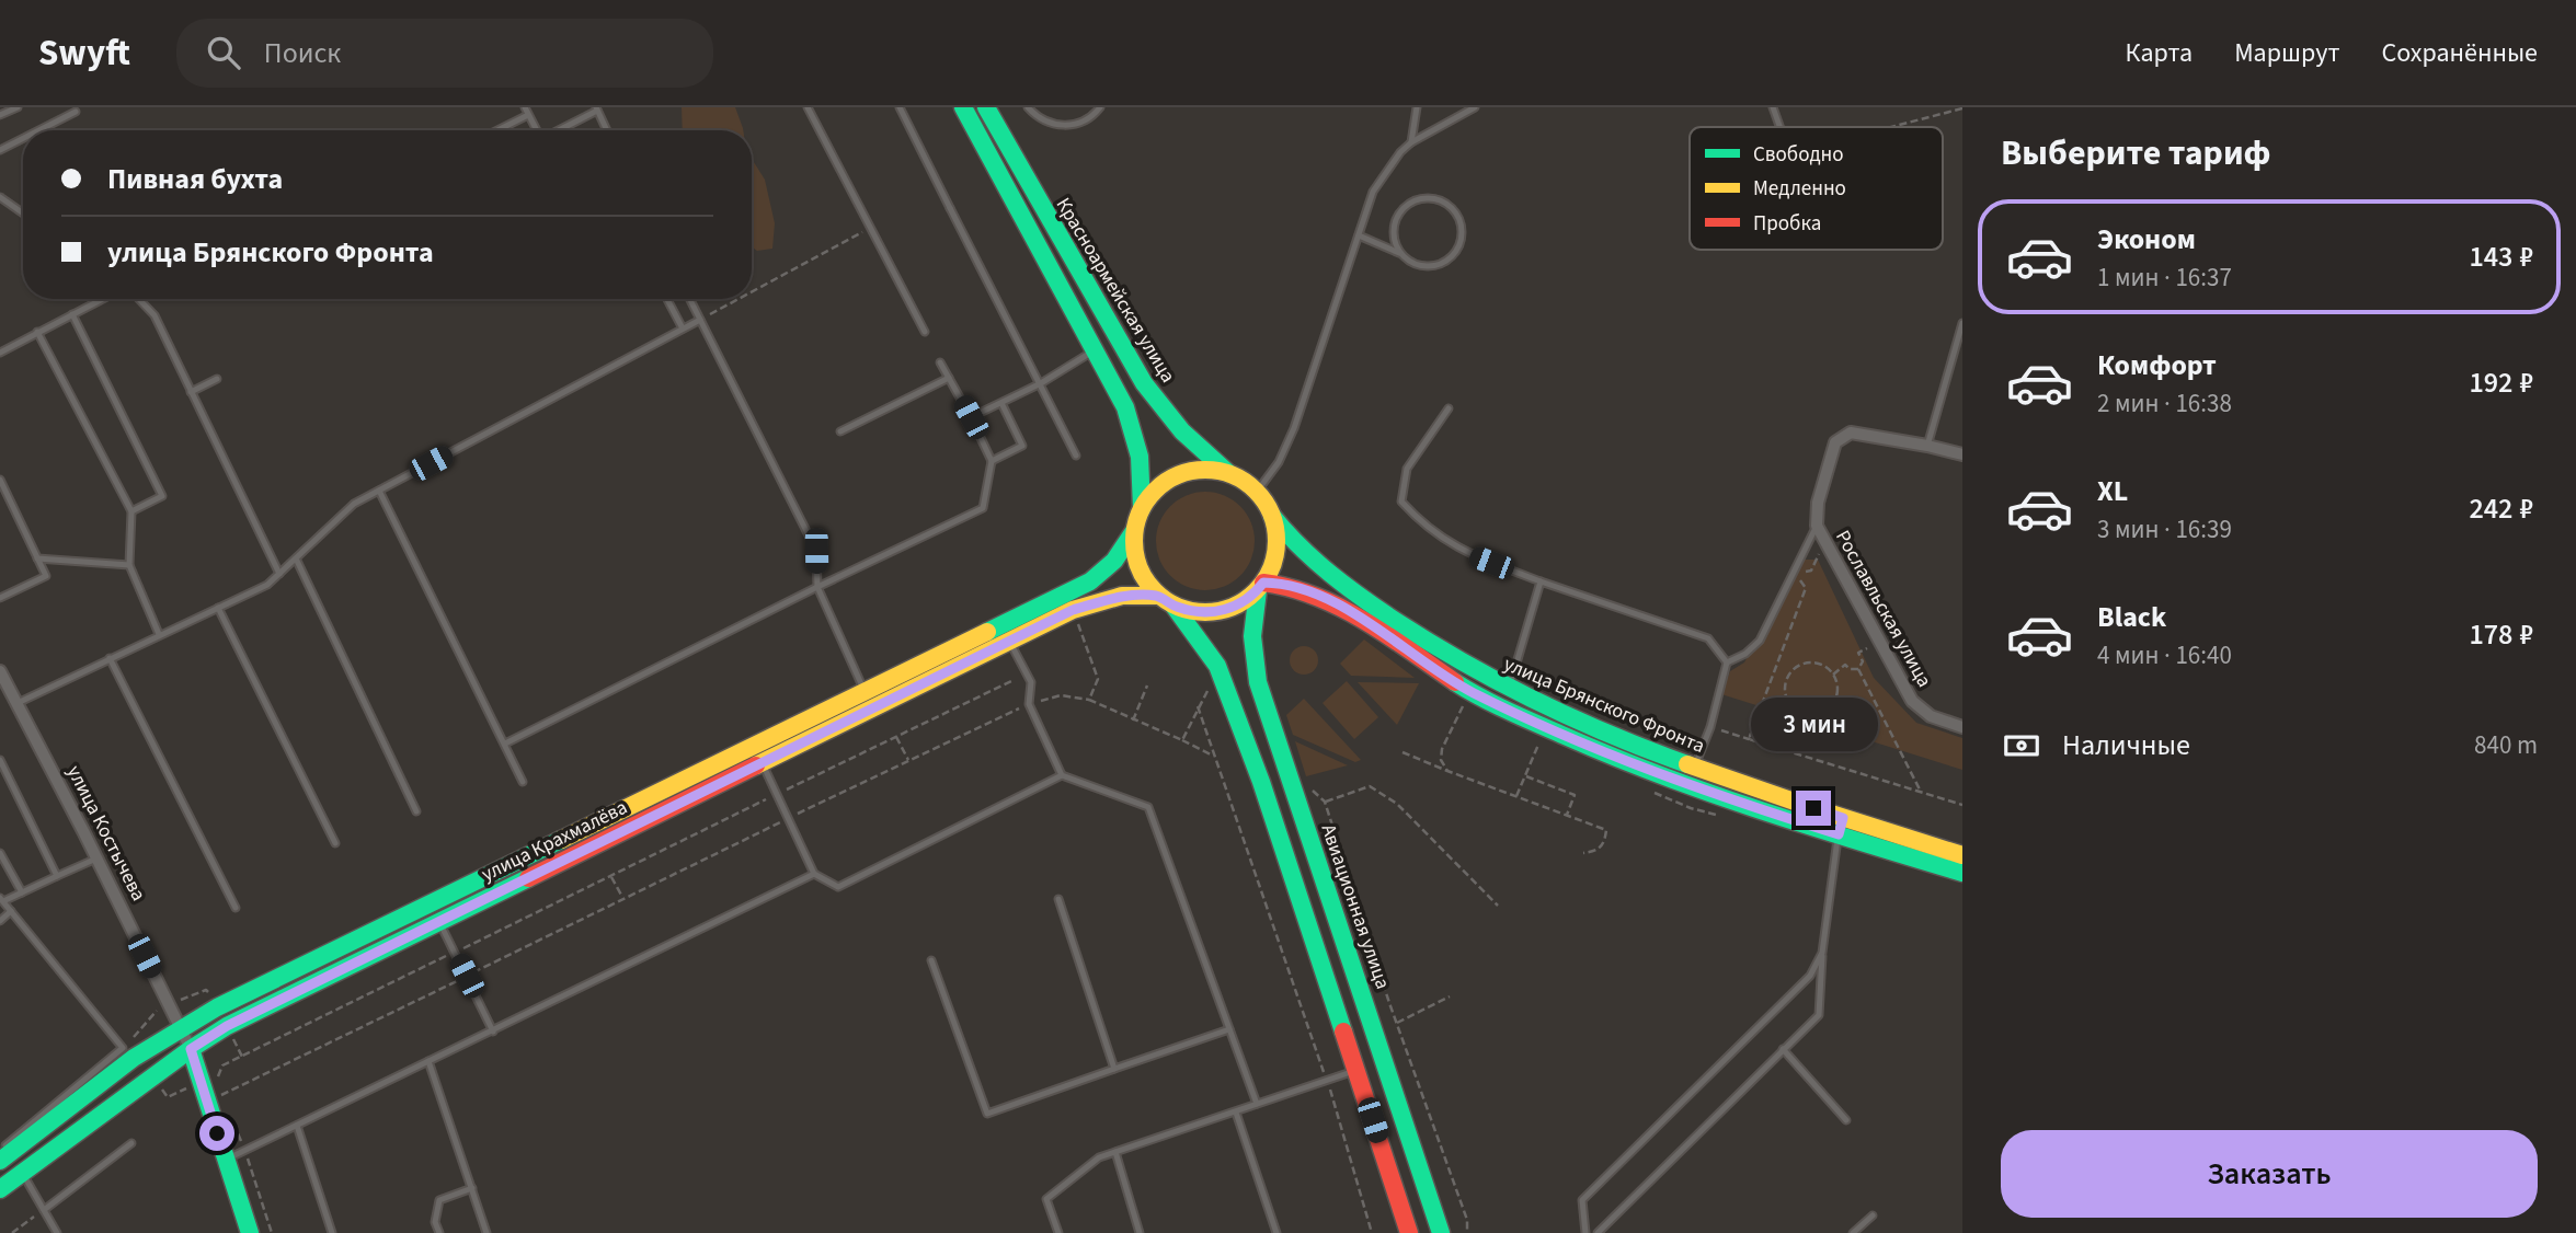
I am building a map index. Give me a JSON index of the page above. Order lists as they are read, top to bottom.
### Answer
{
  "streets": {
    "main road": [
      "Красноармейская улица",
      "улица Брянского Фронта",
      "улица Костычева",
      "улица Крахмалёва",
      "Авиационная улица"
    ],
    "street": ["Рославльская улица"]
  },
  "crossings": [
    ["Красноармейская улица", "улица Брянского Фронта"],
    ["Красноармейская улица", "улица Крахмалёва"],
    ["Красноармейская улица", "Авиационная улица"],
    ["улица Брянского Фронта", "улица Крахмалёва"],
    ["улица Брянского Фронта", "Авиационная улица"],
    ["улица Костычева", "улица Крахмалёва"],
    ["улица Крахмалёва", "Авиационная улица"]
  ],
  "legend": ["Свободно", "Медленно", "Пробка"],
  "page": {
    "header": "Swyft",
    "search": "Поиск",
    "nav": ["Карта", "Маршрут", "Сохранённые"],
    "heading": "Выберите тариф",
    "banner": ["Пивная бухта", "улица Брянского Фронта"],
    "list": [
      {
        "name": "Эконом",
        "note": "1 мин · 16:37",
        "value": "143 ₽"
      },
      {
        "name": "Комфорт",
        "note": "2 мин · 16:38",
        "value": "192 ₽"
      },
      {
        "name": "XL",
        "note": "3 мин · 16:39",
        "value": "242 ₽"
      },
      {
        "name": "Black",
        "note": "4 мин · 16:40",
        "value": "178 ₽"
      }
    ],
    "bubble": "3 мин",
    "pay": ["Наличные", "840 m"],
    "buttons": "Заказать"
  }
}
